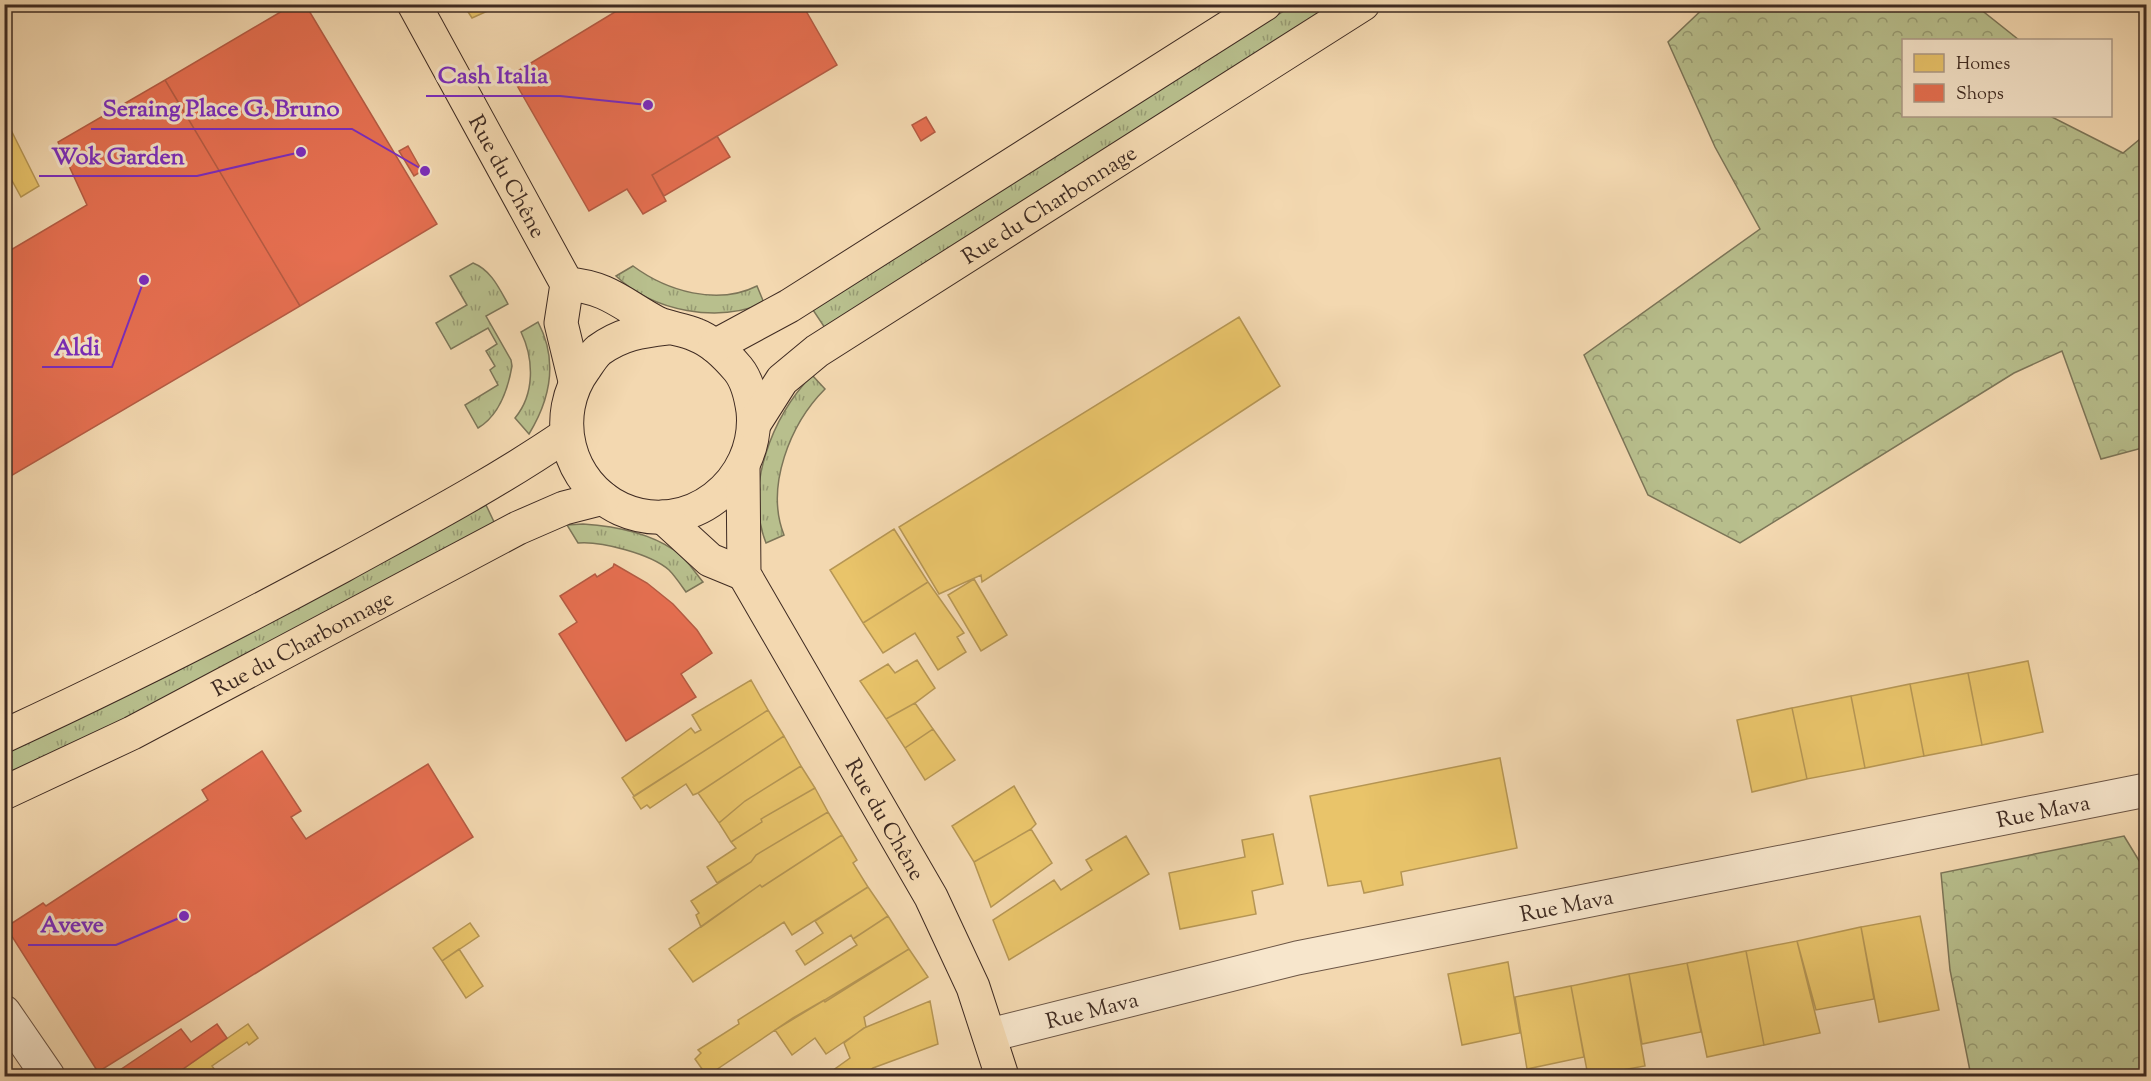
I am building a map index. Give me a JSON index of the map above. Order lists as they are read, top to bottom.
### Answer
{
  "streets": {
    "main road": ["Rue du Chêne", "Rue du Charbonnage"],
    "street": ["Rue Mava"]
  },
  "crossings": [
    ["Rue du Chêne", "Rue du Charbonnage"],
    ["Rue du Chêne", "Rue Mava"]
  ],
  "places": [
    "Cash Italia",
    "Wok Garden",
    "Seraing Place G. Bruno",
    "Aldi",
    "Aveve"
  ],
  "legend": ["Homes", "Shops"]
}
